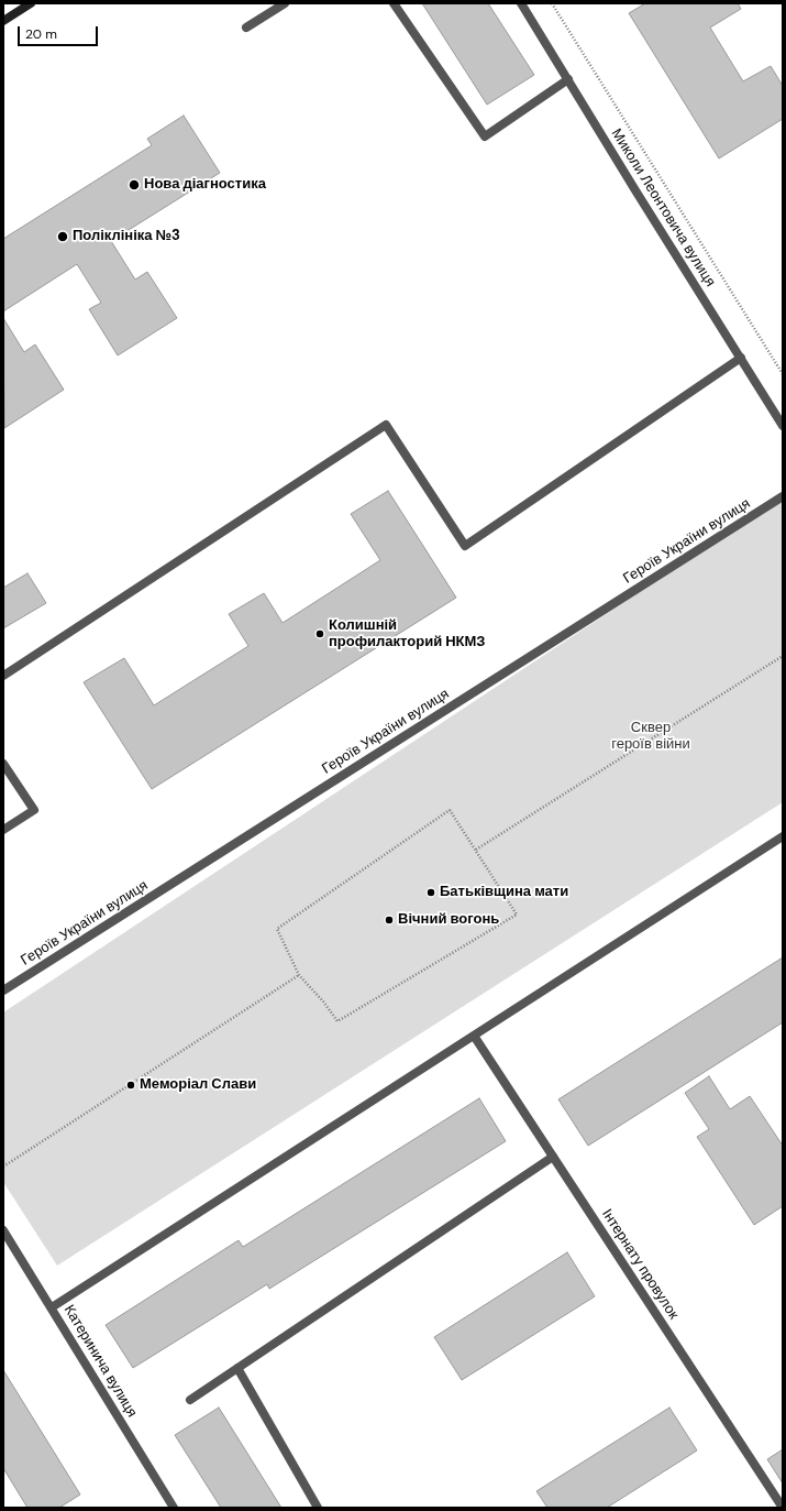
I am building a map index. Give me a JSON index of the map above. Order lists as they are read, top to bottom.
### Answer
{
  "streets": {
    "street": [
      "Миколи Леонтовича вулиця",
      "Героїв України вулиця",
      "Інтернату провулок",
      "Катеринича вулиця"
    ]
  },
  "parks": ["Сквер героїв війни"],
  "places": [
    "Нова діагностика",
    "Поліклініка №3",
    "Колишній профилакторий НКМЗ",
    "Батьківщина мати",
    "Вічний вогонь",
    "Меморіал Слави"
  ],
  "scale_bar": "20 m"
}
